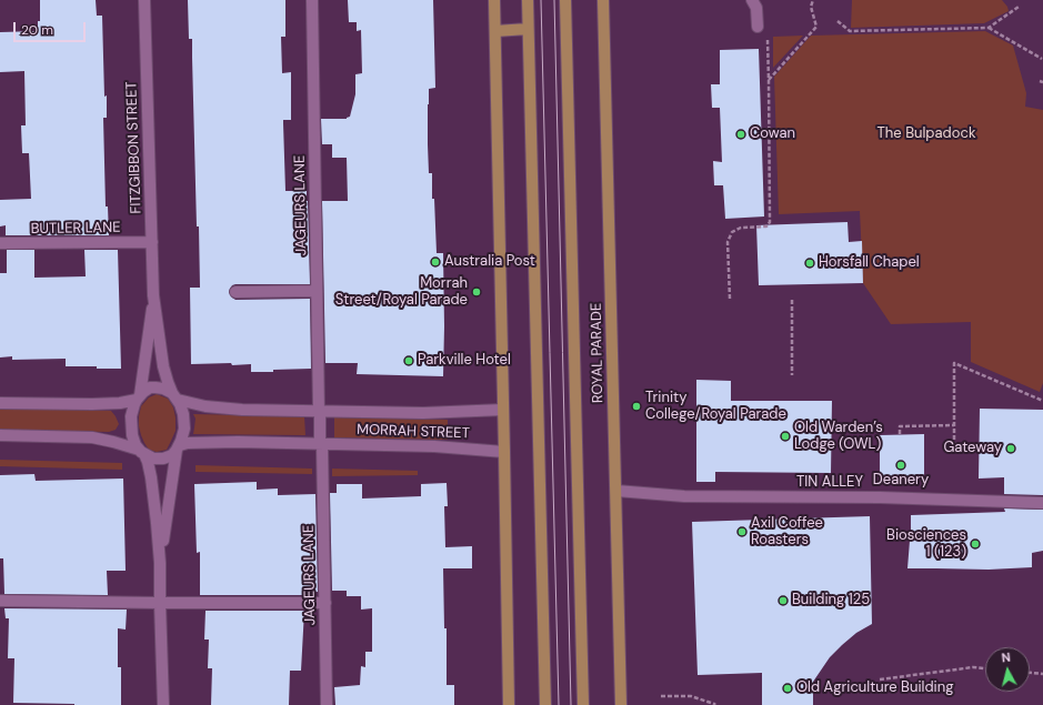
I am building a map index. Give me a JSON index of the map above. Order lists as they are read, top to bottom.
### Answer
{
  "streets": {
    "main road": ["ROYAL PARADE"],
    "street": [
      "FITZGIBBON STREET",
      "JAGEURS LANE",
      "BUTLER LANE",
      "MORRAH STREET",
      "TIN ALLEY"
    ]
  },
  "crossings": [
    ["FITZGIBBON STREET", "BUTLER LANE"],
    ["FITZGIBBON STREET", "MORRAH STREET"],
    ["JAGEURS LANE", "MORRAH STREET"],
    ["ROYAL PARADE", "TIN ALLEY"]
  ],
  "parks": ["The Bulpadock"],
  "places": [
    "Cowan",
    "Australia Post",
    "Horsfall Chapel",
    "Morrah Street/Royal Parade",
    "Parkville Hotel",
    "Trinity College/Royal Parade",
    "Old Warden’s Lodge (OWL)",
    "Gateway",
    "Deanery",
    "Axil Coffee Roasters",
    "Biosciences 1 (123)",
    "Building 125",
    "Old Agriculture Building"
  ],
  "scale_bar": "20 m",
  "north": "top"
}
